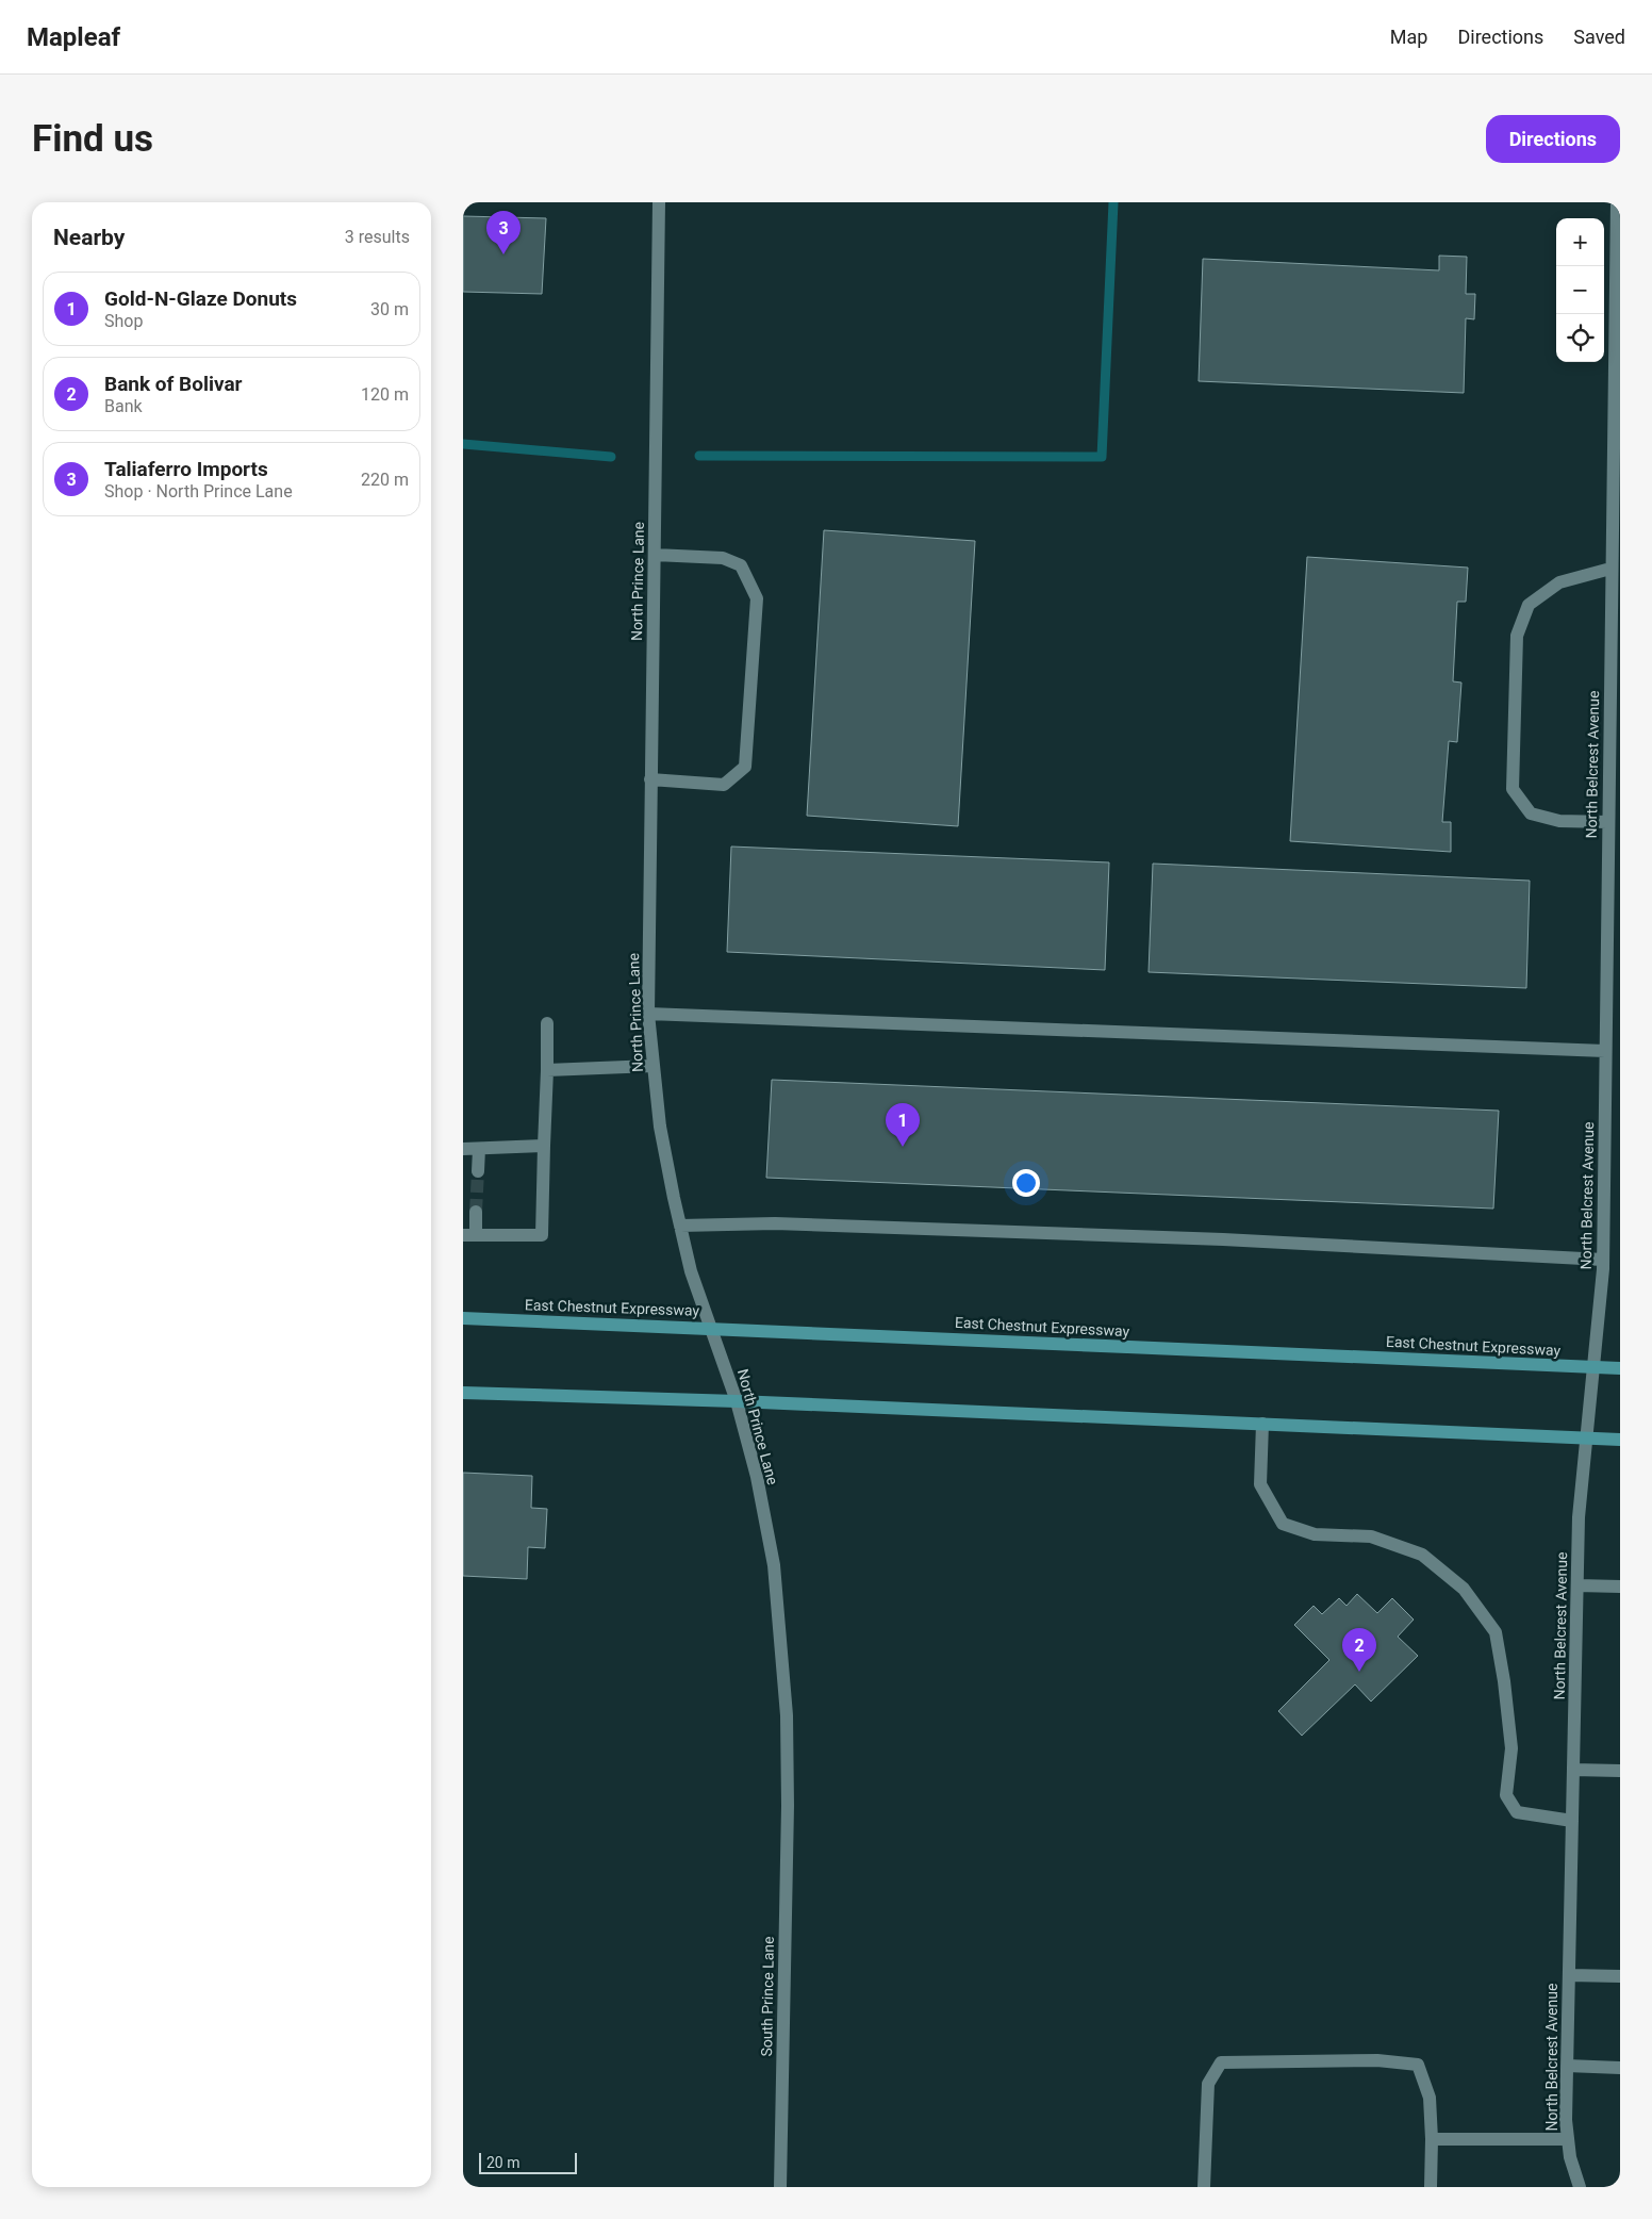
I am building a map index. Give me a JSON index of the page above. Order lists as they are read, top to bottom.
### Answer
{
  "streets": {
    "main road": ["East Chestnut Expressway"],
    "street": ["North Prince Lane", "North Belcrest Avenue", "South Prince Lane"]
  },
  "crossings": [
    ["North Prince Lane", "East Chestnut Expressway"],
    ["North Prince Lane", "South Prince Lane"],
    ["North Belcrest Avenue", "East Chestnut Expressway"]
  ],
  "scale_bar": "20 m",
  "page": {
    "header": "Mapleaf",
    "nav": ["Map", "Directions", "Saved"],
    "buttons": "Directions",
    "title": "Find us",
    "heading": ["Nearby", "3 results"],
    "pins": ["3", "1", "2"],
    "map_buttons": ["+", "−"],
    "list": [
      {
        "mark": "1",
        "name": "Gold-N-Glaze Donuts",
        "note": "Shop",
        "value": "30 m"
      },
      {
        "mark": "2",
        "name": "Bank of Bolivar",
        "note": "Bank",
        "value": "120 m"
      },
      {
        "mark": "3",
        "name": "Taliaferro Imports",
        "note": "Shop · North Prince Lane",
        "value": "220 m"
      }
    ],
    "scale": "20 m"
  }
}
